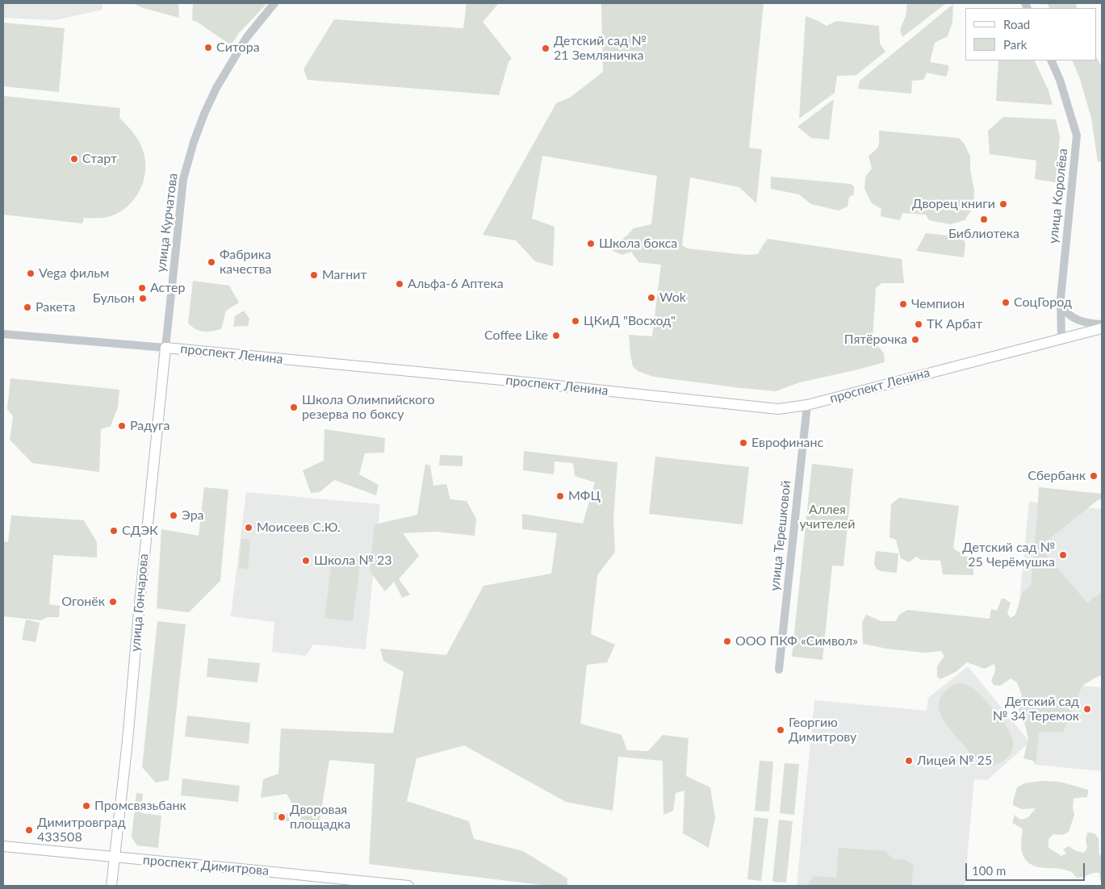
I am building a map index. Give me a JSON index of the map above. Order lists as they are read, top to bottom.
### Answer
{
  "streets": {
    "main road": ["проспект Ленина", "улица Гончарова", "проспект Димитрова"],
    "street": ["улица Королёва", "улица Курчатова", "улица Терешковой"]
  },
  "crossings": [
    ["улица Королёва", "проспект Ленина"],
    ["улица Курчатова", "проспект Ленина"],
    ["улица Курчатова", "улица Гончарова"],
    ["проспект Ленина", "улица Терешковой"],
    ["проспект Ленина", "улица Гончарова"],
    ["улица Гончарова", "проспект Димитрова"]
  ],
  "parks": ["Аллея учителей"],
  "places": [
    "Ситора",
    "Детский сад № 21 Земляничка",
    "Старт",
    "Дворец книги",
    "Библиотека",
    "Школа бокса",
    "Фабрика качества",
    "Vega фильм",
    "Магнит",
    "Альфа-6 Аптека",
    "Астер",
    "Wok",
    "Бульон",
    "СоцГород",
    "Чемпион",
    "Ракета",
    "ЦКиД \"Восход\"",
    "ТК Арбат",
    "Coffee Like",
    "Пятёрочка",
    "Школа Олимпийского резерва по боксу",
    "Радуга",
    "Еврофинанс",
    "Сбербанк",
    "МФЦ",
    "Эра",
    "Моисеев С.Ю.",
    "СДЭК",
    "Детский сад № 25 Черёмушка",
    "Школа № 23",
    "Огонёк",
    "ООО ПКФ «Символ»",
    "Детский сад № 34 Теремок",
    "Георгию Димитрову",
    "Лицей № 25",
    "Промсвязьбанк",
    "Дворовая площадка",
    "Димитровград 433508"
  ],
  "legend": ["Road", "Park"],
  "scale_bar": "100 m"
}
